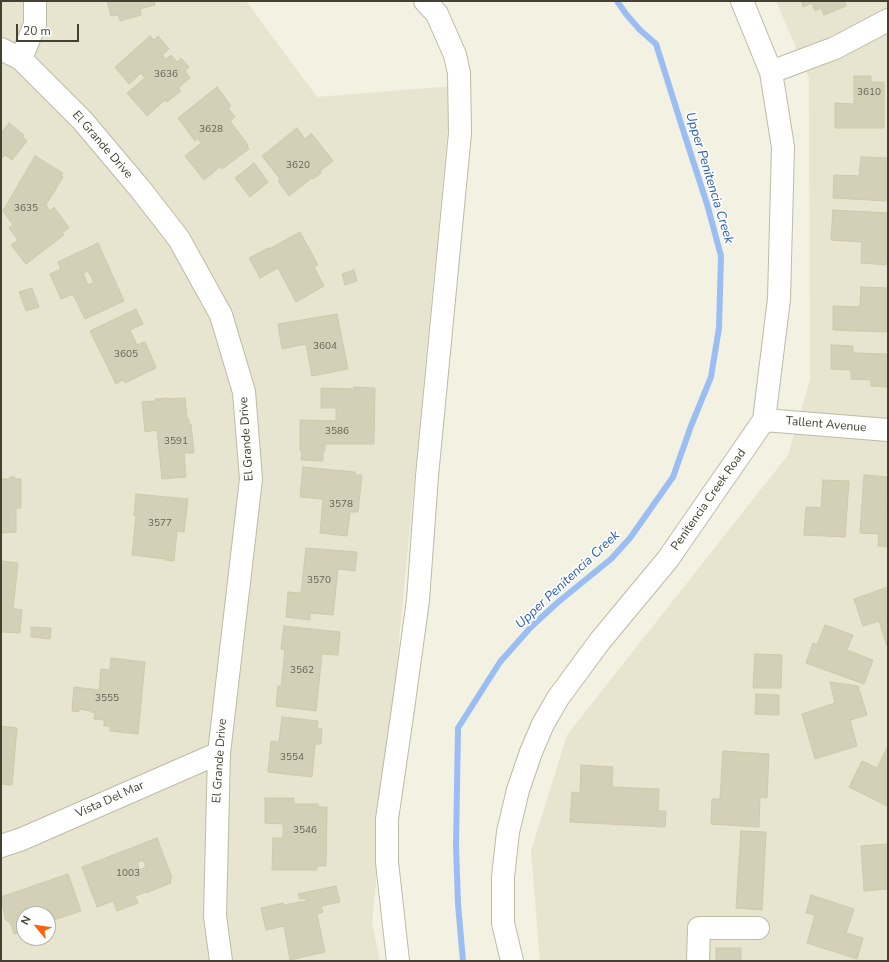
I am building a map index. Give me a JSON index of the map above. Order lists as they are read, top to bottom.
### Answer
{
  "streets": {
    "street": [
      "El Grande Drive",
      "Tallent Avenue",
      "Penitencia Creek Road",
      "Vista Del Mar"
    ]
  },
  "crossings": [
    ["El Grande Drive", "Vista Del Mar"],
    ["Tallent Avenue", "Penitencia Creek Road"]
  ],
  "water": ["Upper Penitencia Creek"],
  "house_numbers": [
    "3636",
    "3610",
    "3628",
    "3620",
    "3635",
    "3604",
    "3605",
    "3586",
    "3591",
    "3578",
    "3577",
    "3570",
    "3562",
    "3555",
    "3554",
    "3546",
    "1003"
  ],
  "scale_bar": "20 m",
  "north": "top left"
}
